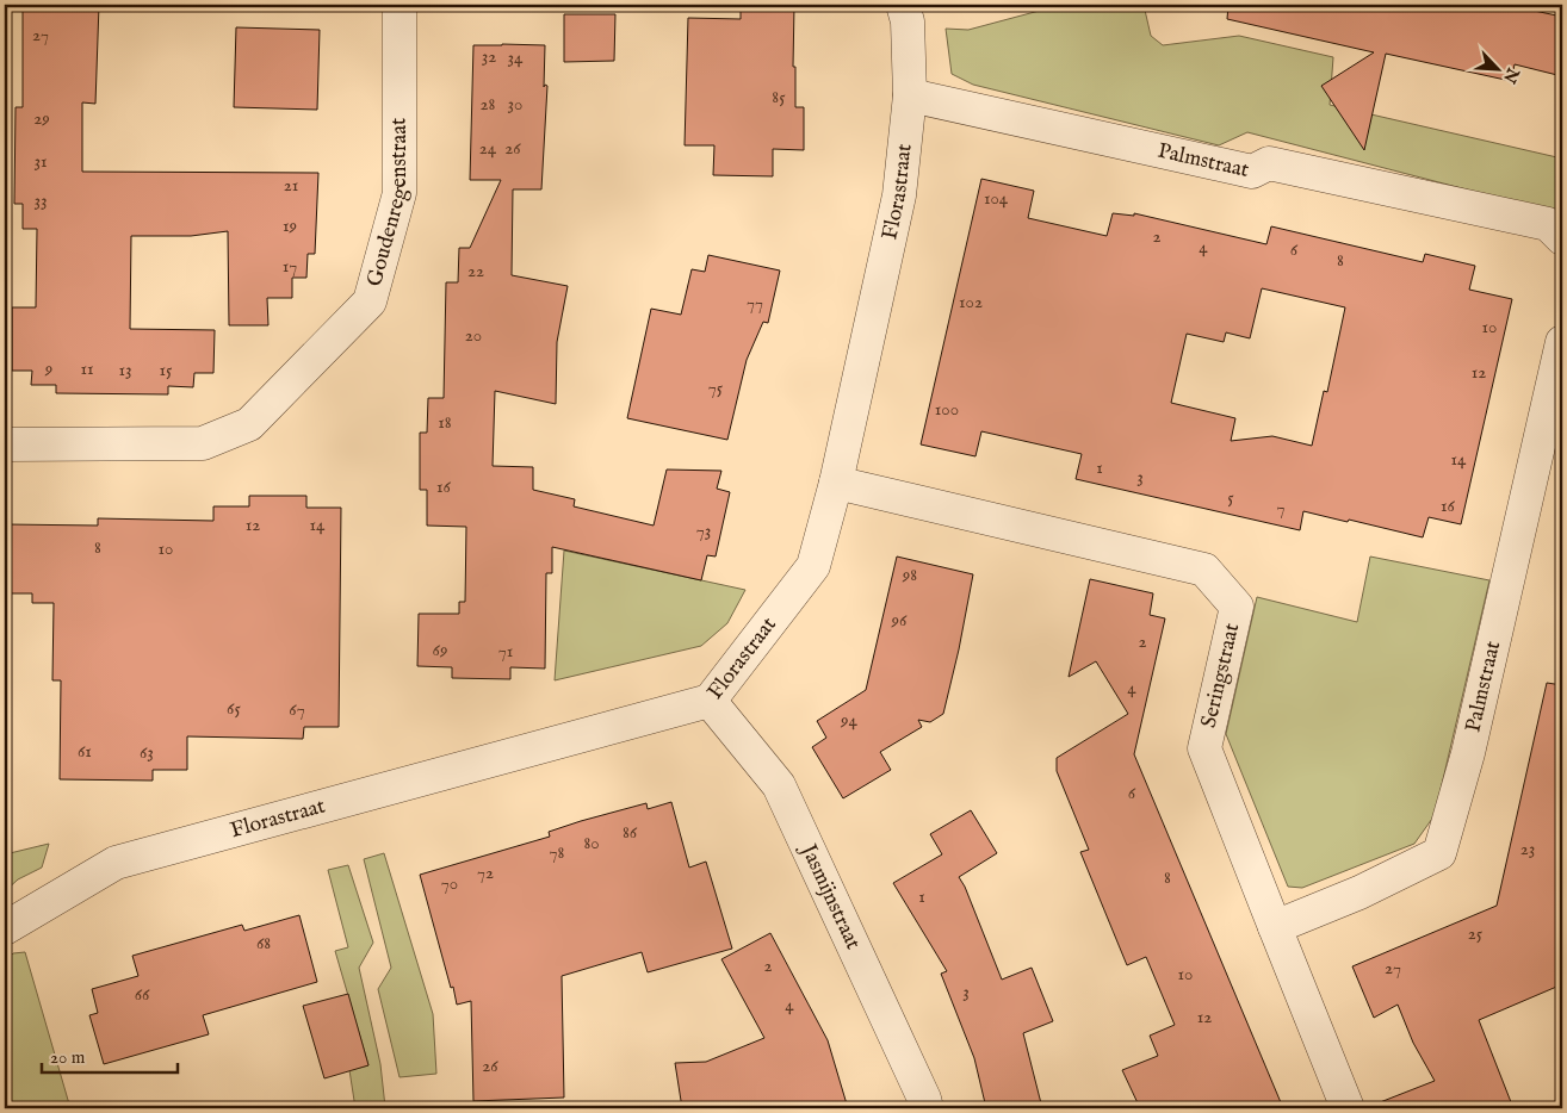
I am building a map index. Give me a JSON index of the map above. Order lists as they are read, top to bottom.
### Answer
{
  "streets": {
    "street": [
      "Palmstraat",
      "Florastraat",
      "Goudenregenstraat",
      "Seringstraat",
      "Jasmijnstraat"
    ]
  },
  "crossings": [
    ["Palmstraat", "Florastraat"],
    ["Palmstraat", "Seringstraat"],
    ["Florastraat", "Seringstraat"],
    ["Florastraat", "Jasmijnstraat"]
  ],
  "house_numbers": [
    "27",
    "32",
    "34",
    "85",
    "28",
    "30",
    "29",
    "24",
    "26",
    "31",
    "21",
    "104",
    "33",
    "19",
    "2",
    "4",
    "6",
    "8",
    "17",
    "22",
    "102",
    "77",
    "10",
    "20",
    "9",
    "11",
    "13",
    "15",
    "12",
    "75",
    "100",
    "18",
    "14",
    "1",
    "3",
    "16",
    "5",
    "16",
    "7",
    "12",
    "14",
    "73",
    "8",
    "10",
    "98",
    "96",
    "2",
    "69",
    "71",
    "4",
    "65",
    "67",
    "94",
    "61",
    "63",
    "6",
    "86",
    "80",
    "23",
    "78",
    "72",
    "8",
    "70",
    "1",
    "25",
    "68",
    "2",
    "27",
    "10",
    "3",
    "66",
    "4",
    "12",
    "26"
  ],
  "scale_bar": "20 m",
  "north": "bottom right"
}
